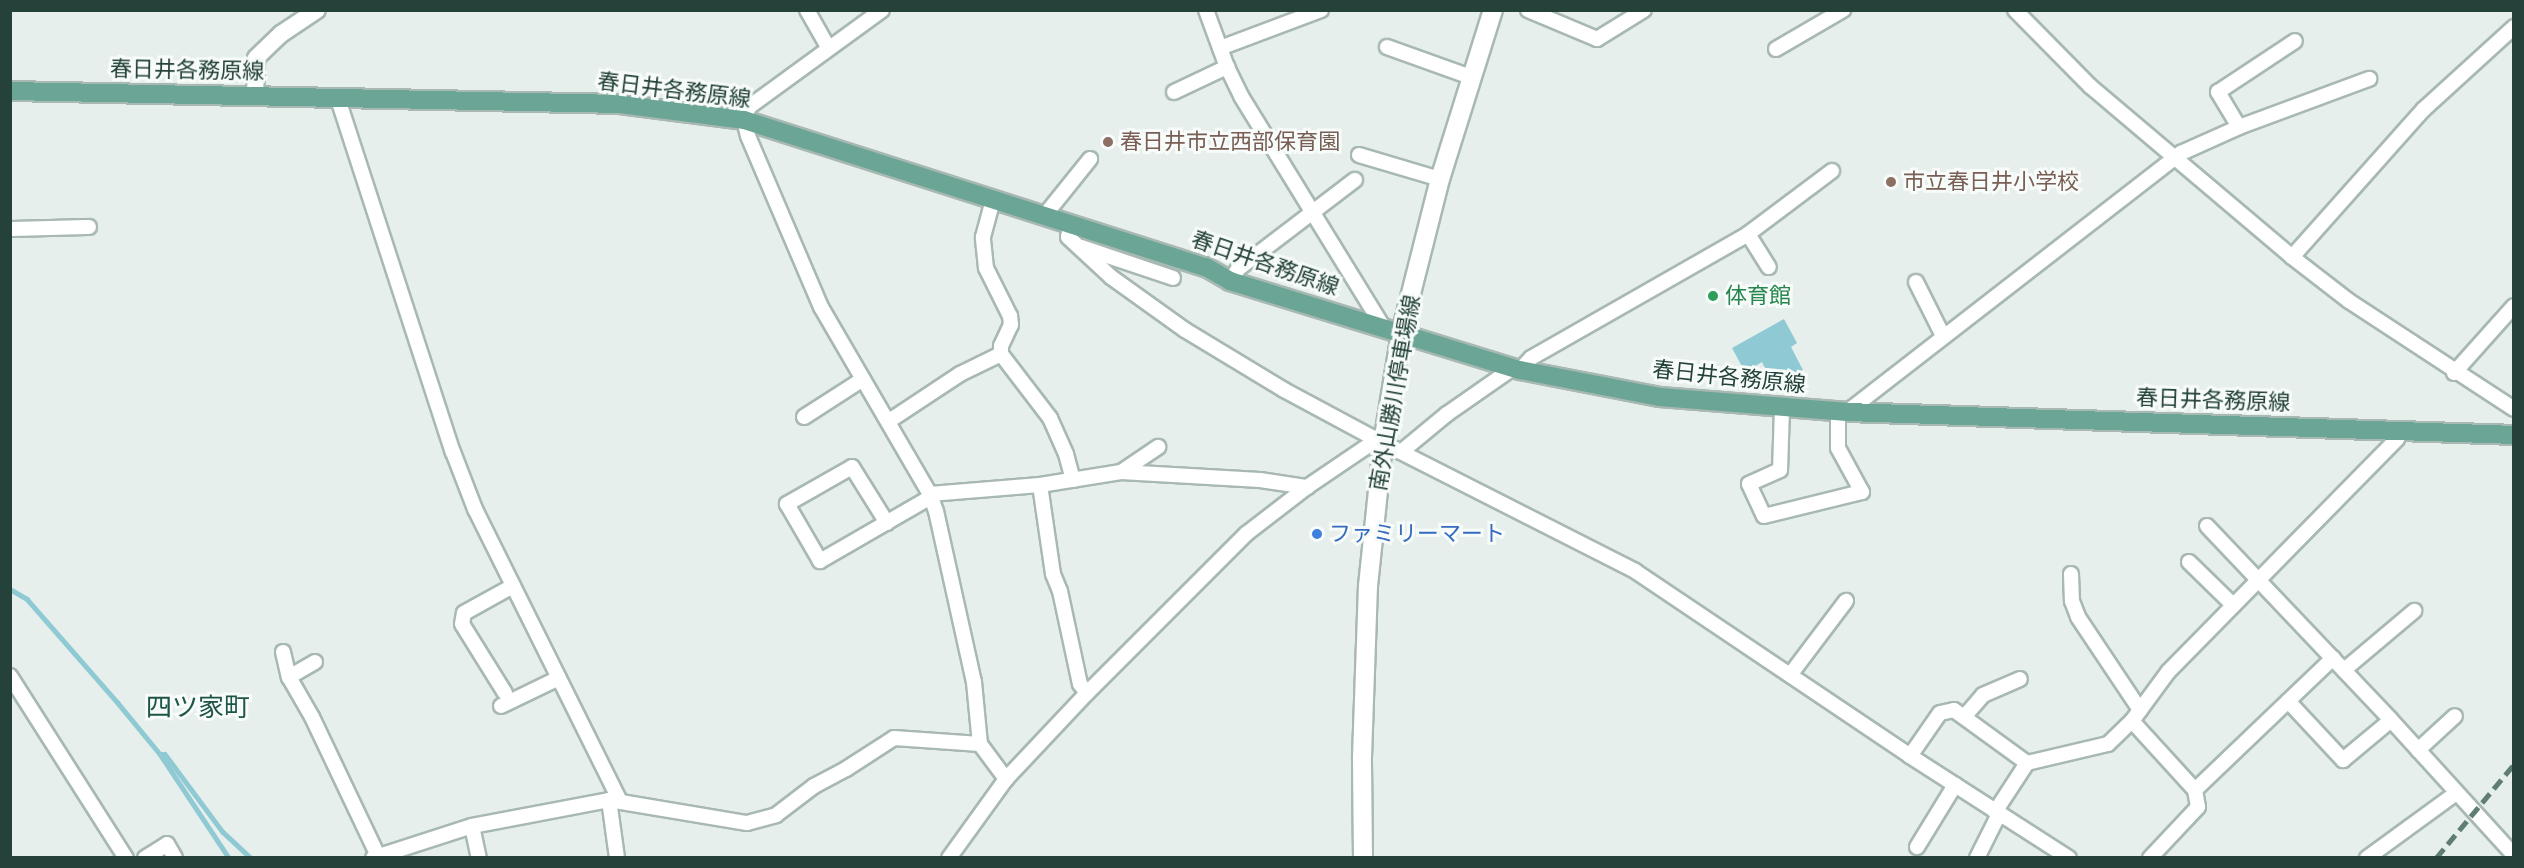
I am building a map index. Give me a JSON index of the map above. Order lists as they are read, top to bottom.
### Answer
{
  "streets": {
    "main road": ["春日井各務原線", "南外山勝川停車場線"]
  },
  "crossings": [
    ["春日井各務原線", "南外山勝川停車場線"]
  ],
  "districts": ["四ツ家町"],
  "places": [
    "春日井市立西部保育園",
    "市立春日井小学校",
    "体育館",
    "ファミリーマート"
  ]
}
